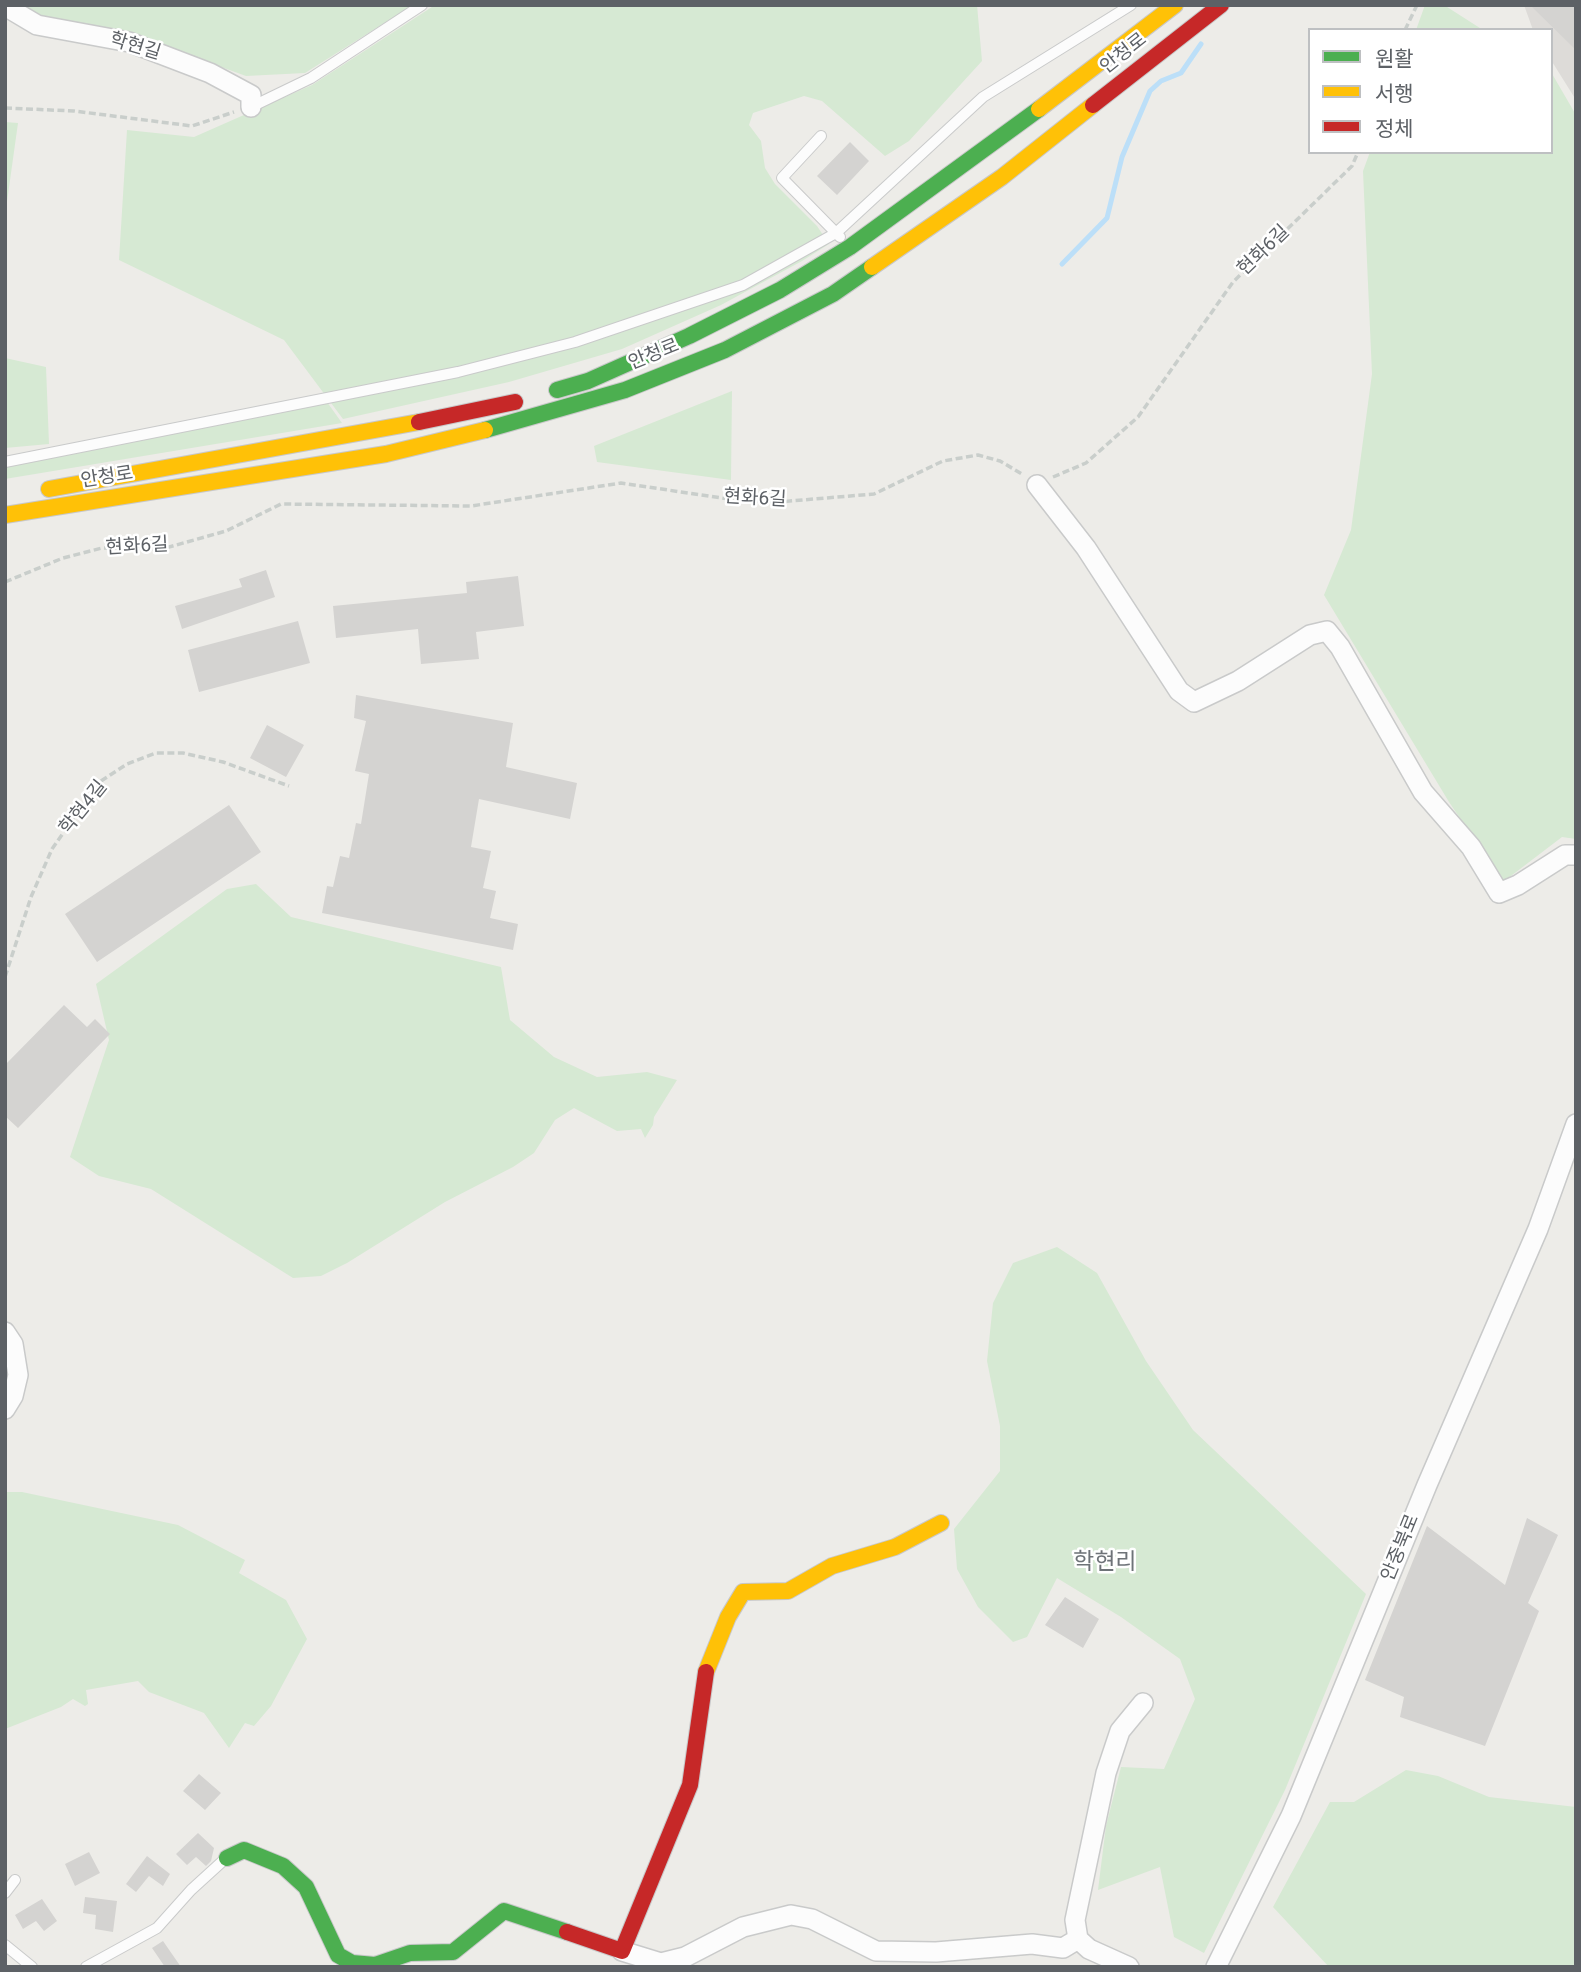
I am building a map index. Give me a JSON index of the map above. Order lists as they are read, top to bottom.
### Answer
{
  "streets": {
    "street": ["학현길", "안청로", "안중북로"],
    "path": ["현화6길", "학현4길"]
  },
  "districts": ["학현리"],
  "legend": ["원활", "서행", "정체"]
}
